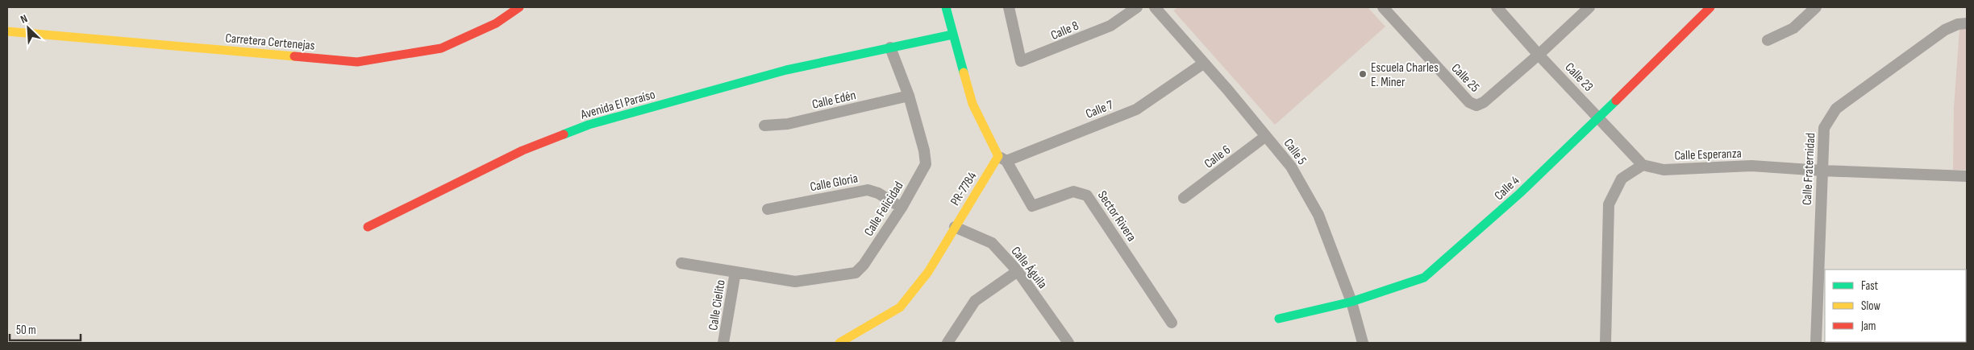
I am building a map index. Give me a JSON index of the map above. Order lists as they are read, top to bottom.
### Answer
{
  "streets": {
    "street": [
      "Calle 8",
      "Carretera Certenejas",
      "Calle 23",
      "Calle 25",
      "Calle Edén",
      "Avenida El Paraíso",
      "Calle 7",
      "Calle 5",
      "Calle Esperanza",
      "Calle 6",
      "Calle Fraternidad",
      "Calle Gloria",
      "Calle 4",
      "PR-7784",
      "Calle Felicidad",
      "Sector Rivera",
      "Calle Águila",
      "Calle Cielito"
    ]
  },
  "crossings": [
    ["Calle 23", "Calle 25"],
    ["Calle 23", "Calle Esperanza"],
    ["Calle 23", "Calle 4"],
    ["Calle Edén", "Calle Felicidad"],
    ["Avenida El Paraíso", "Calle Felicidad"],
    ["Calle 7", "Calle 5"],
    ["Calle 7", "PR-7784"],
    ["Calle 7", "Sector Rivera"],
    ["Calle 5", "Calle 6"],
    ["Calle 5", "Calle 4"],
    ["Calle Esperanza", "Calle Fraternidad"],
    ["Calle Gloria", "Calle Felicidad"],
    ["PR-7784", "Sector Rivera"],
    ["PR-7784", "Calle Águila"],
    ["Calle Felicidad", "Calle Cielito"]
  ],
  "places": ["Escuela Charles E. Miner"],
  "legend": ["Fast", "Slow", "Jam"],
  "scale_bar": "50 m",
  "north": "top left"
}
